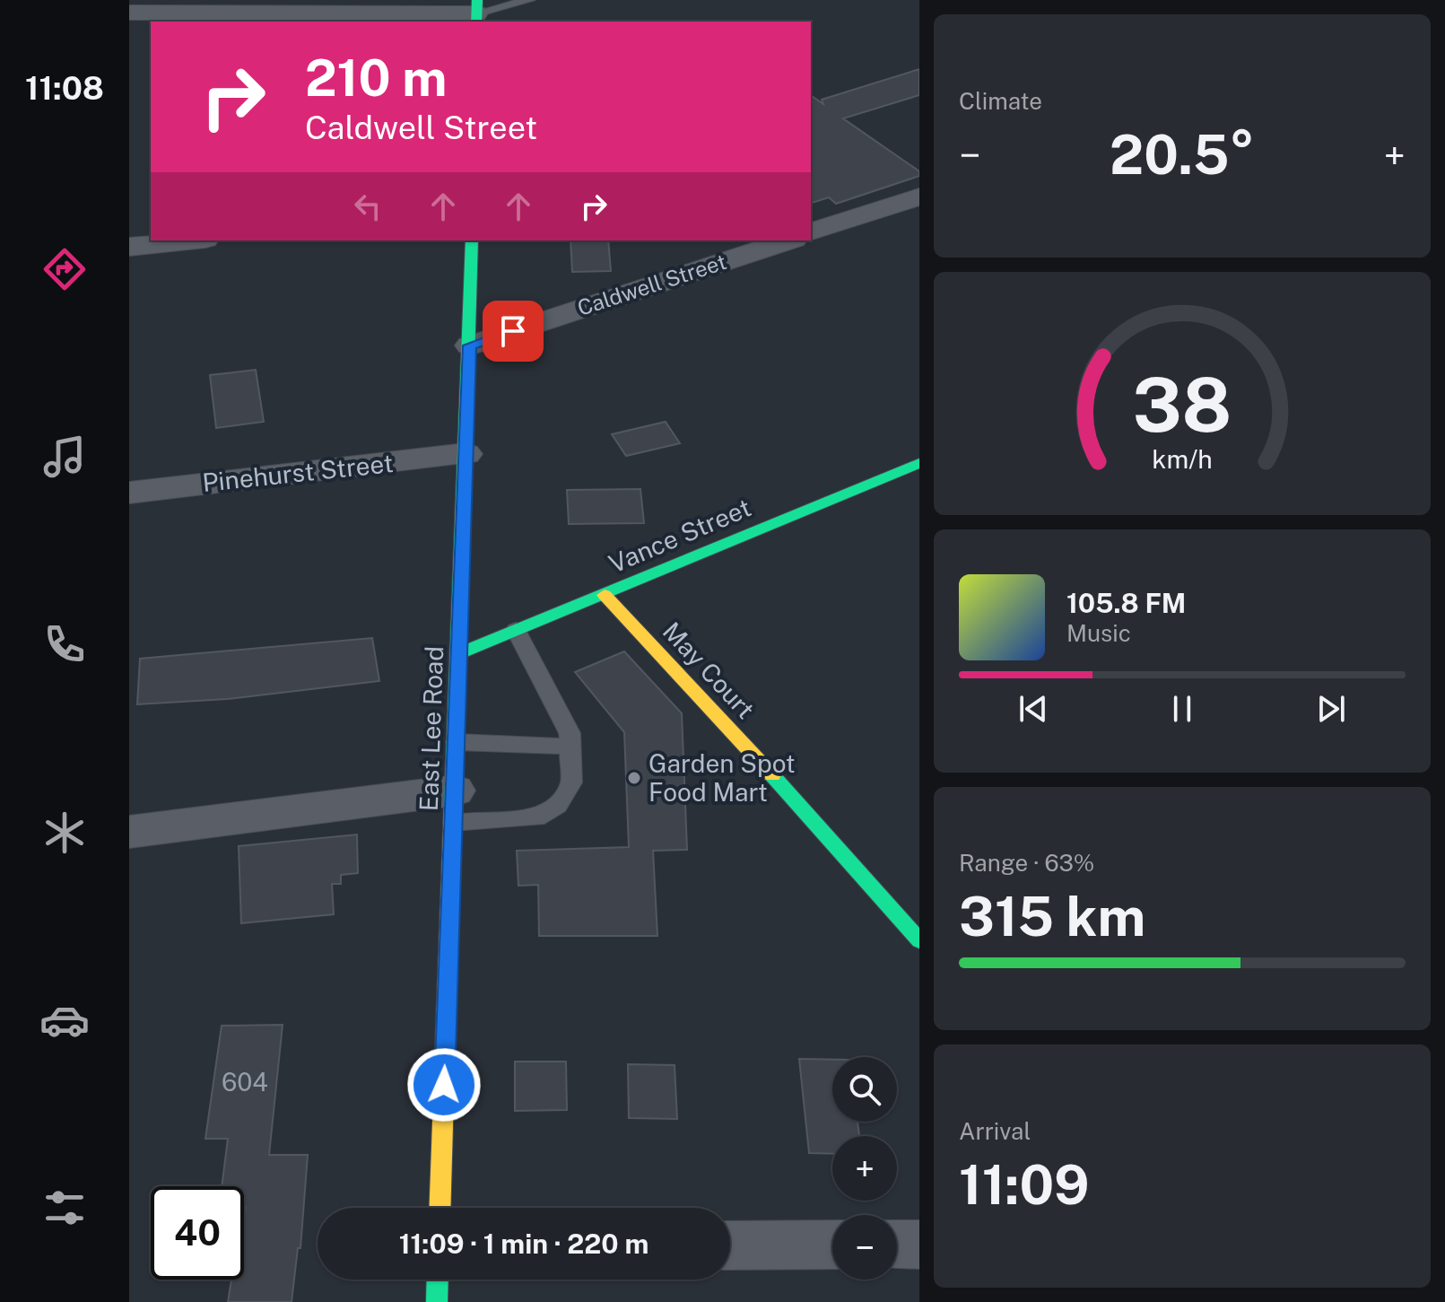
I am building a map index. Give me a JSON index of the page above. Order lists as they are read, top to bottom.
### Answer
{
  "streets": {
    "street": [
      "Caldwell Street",
      "Pinehurst Street",
      "Vance Street",
      "May Court",
      "East Lee Road"
    ]
  },
  "crossings": [
    ["Caldwell Street", "East Lee Road"],
    ["Pinehurst Street", "East Lee Road"],
    ["Vance Street", "May Court"],
    ["Vance Street", "East Lee Road"]
  ],
  "places": ["Garden Spot Food Mart"],
  "house_numbers": ["604"],
  "page": {
    "tabs": "11:08",
    "tile": [
      "Climate",
      ["Range · 63%", "315 km"],
      ["Arrival", "11:09"]
    ],
    "turn": ["210 m", "Caldwell Street"],
    "heat": ["−", "20.5°", "+"],
    "song": ["105.8 FM", "Music"],
    "map_buttons": ["+", "−"],
    "limit": "40",
    "trip": "11:09 · 1 min · 220 m",
    "gauge": ["38", "km/h"]
  }
}
